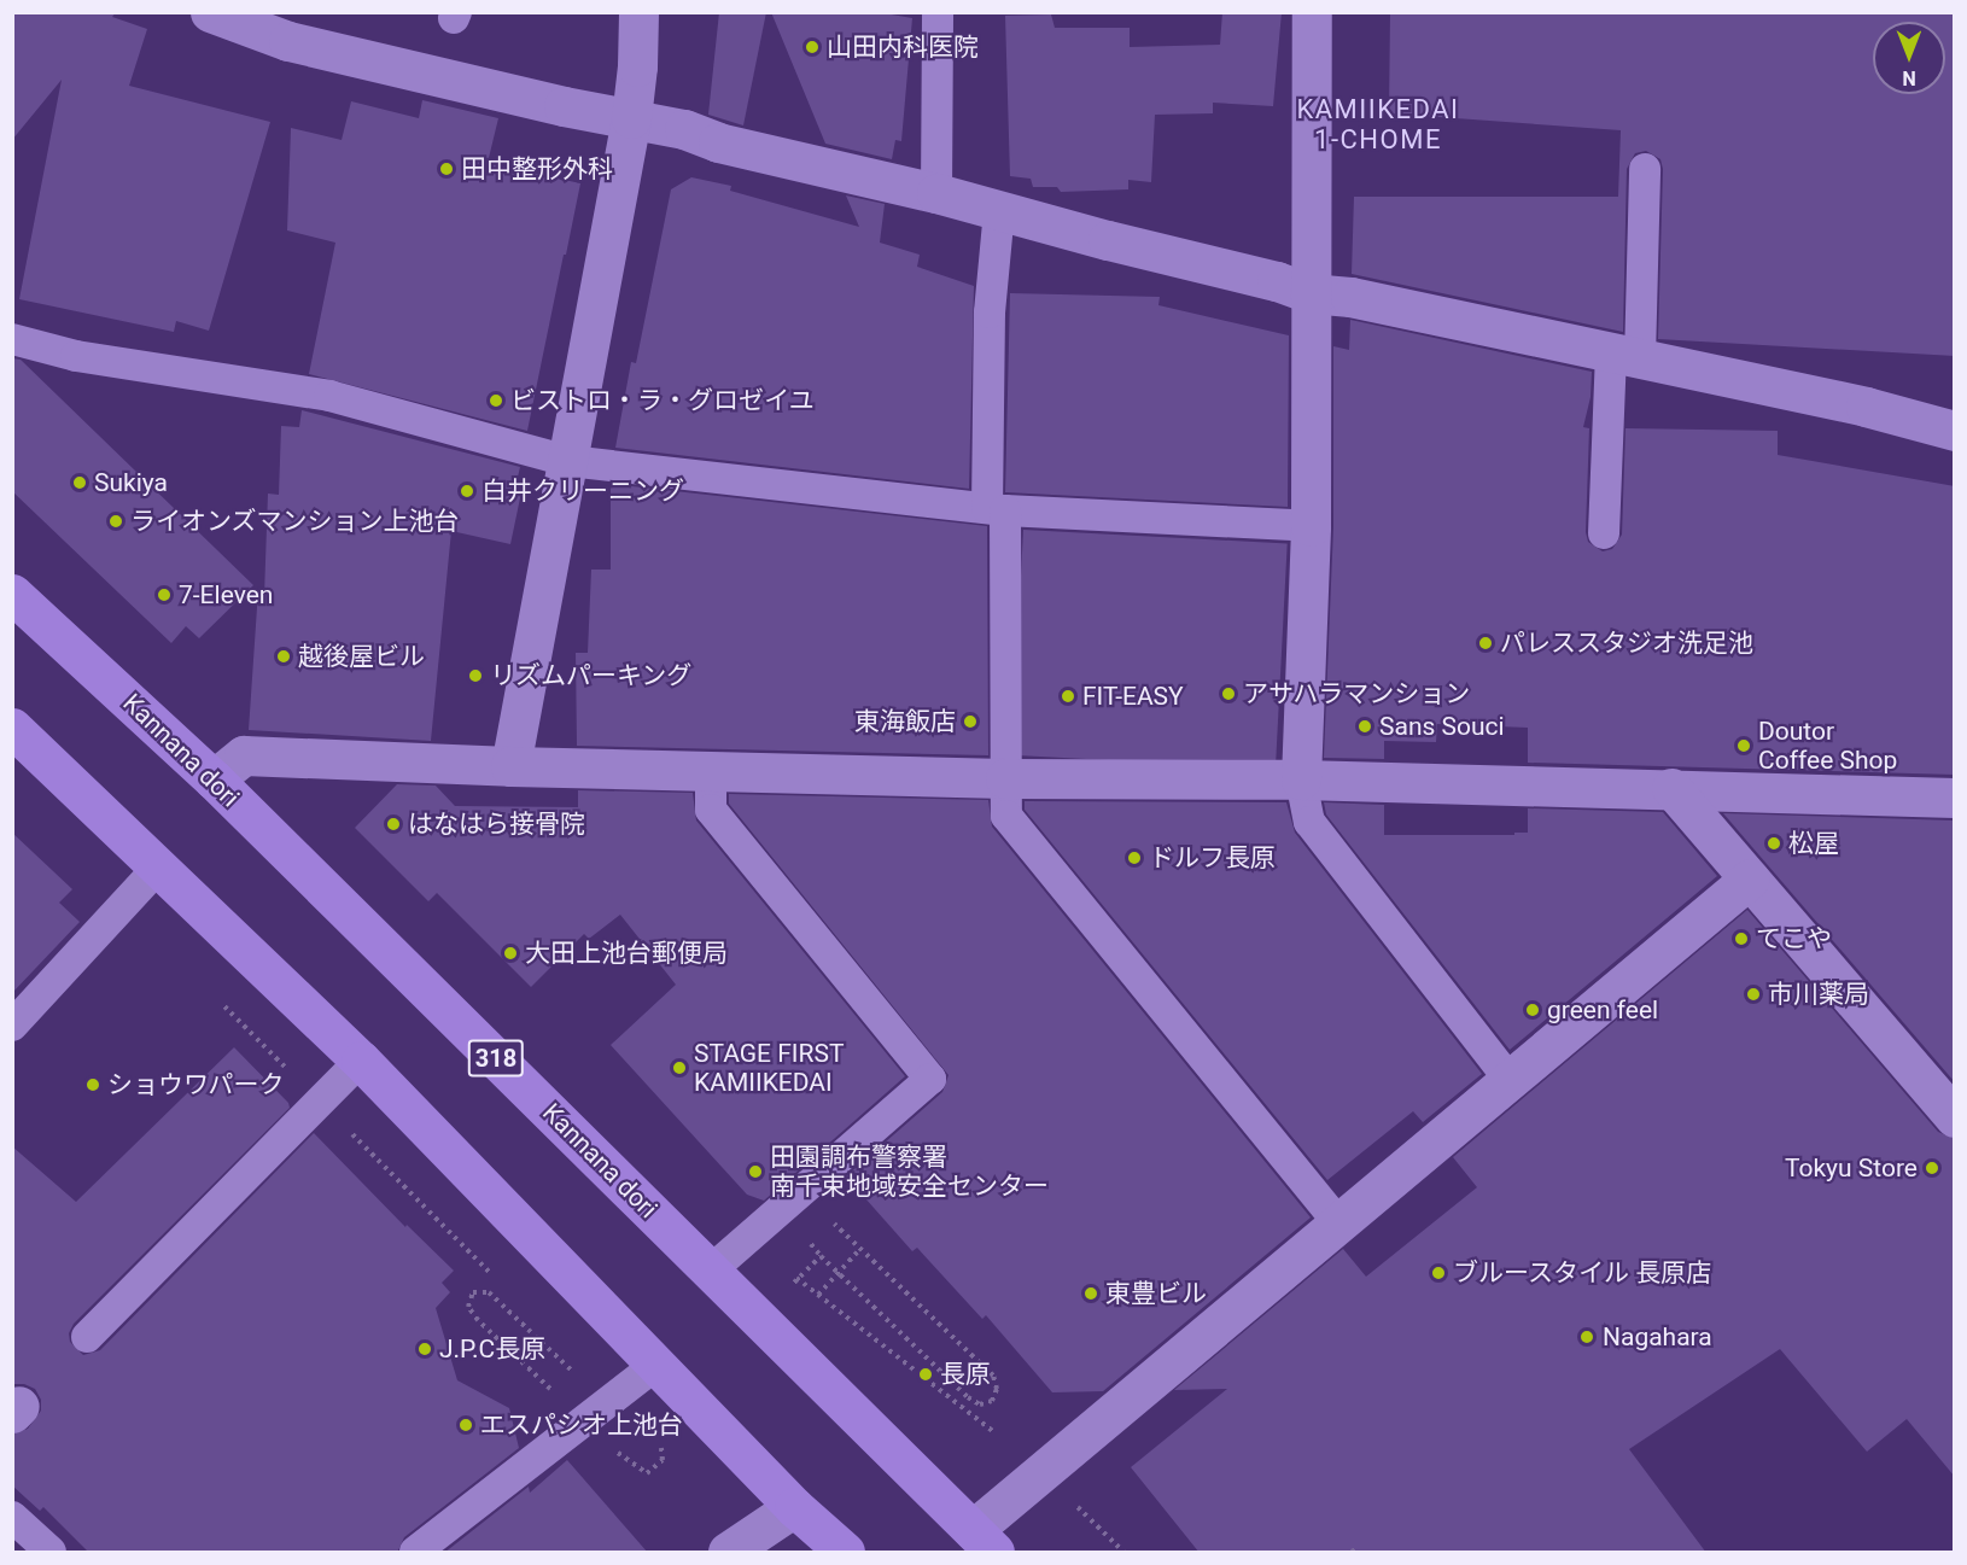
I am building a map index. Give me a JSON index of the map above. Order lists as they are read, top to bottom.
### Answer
{
  "streets": {
    "main road": ["Kannana dori", "318"]
  },
  "districts": ["KAMIIKEDAI 1-CHOME"],
  "places": [
    "山田内科医院",
    "田中整形外科",
    "ビストロ・ラ・グロゼイユ",
    "Sukiya",
    "白井クリーニング",
    "ライオンズマンション上池台",
    "7-Eleven",
    "パレススタジオ洗足池",
    "越後屋ビル",
    "リズムパーキング",
    "アサハラマンション",
    "FIT-EASY",
    "東海飯店",
    "Sans Souci",
    "Doutor Coffee Shop",
    "はなはら接骨院",
    "松屋",
    "ドルフ長原",
    "てこや",
    "大田上池台郵便局",
    "市川薬局",
    "green feel",
    "STAGE FIRST KAMIIKEDAI",
    "ショウワパーク",
    "Tokyu Store",
    "田園調布警察署 南千束地域安全センター",
    "ブルースタイル 長原店",
    "東豊ビル",
    "Nagahara",
    "J.P.C長原",
    "長原",
    "エスパシオ上池台"
  ],
  "north": "bottom"
}
